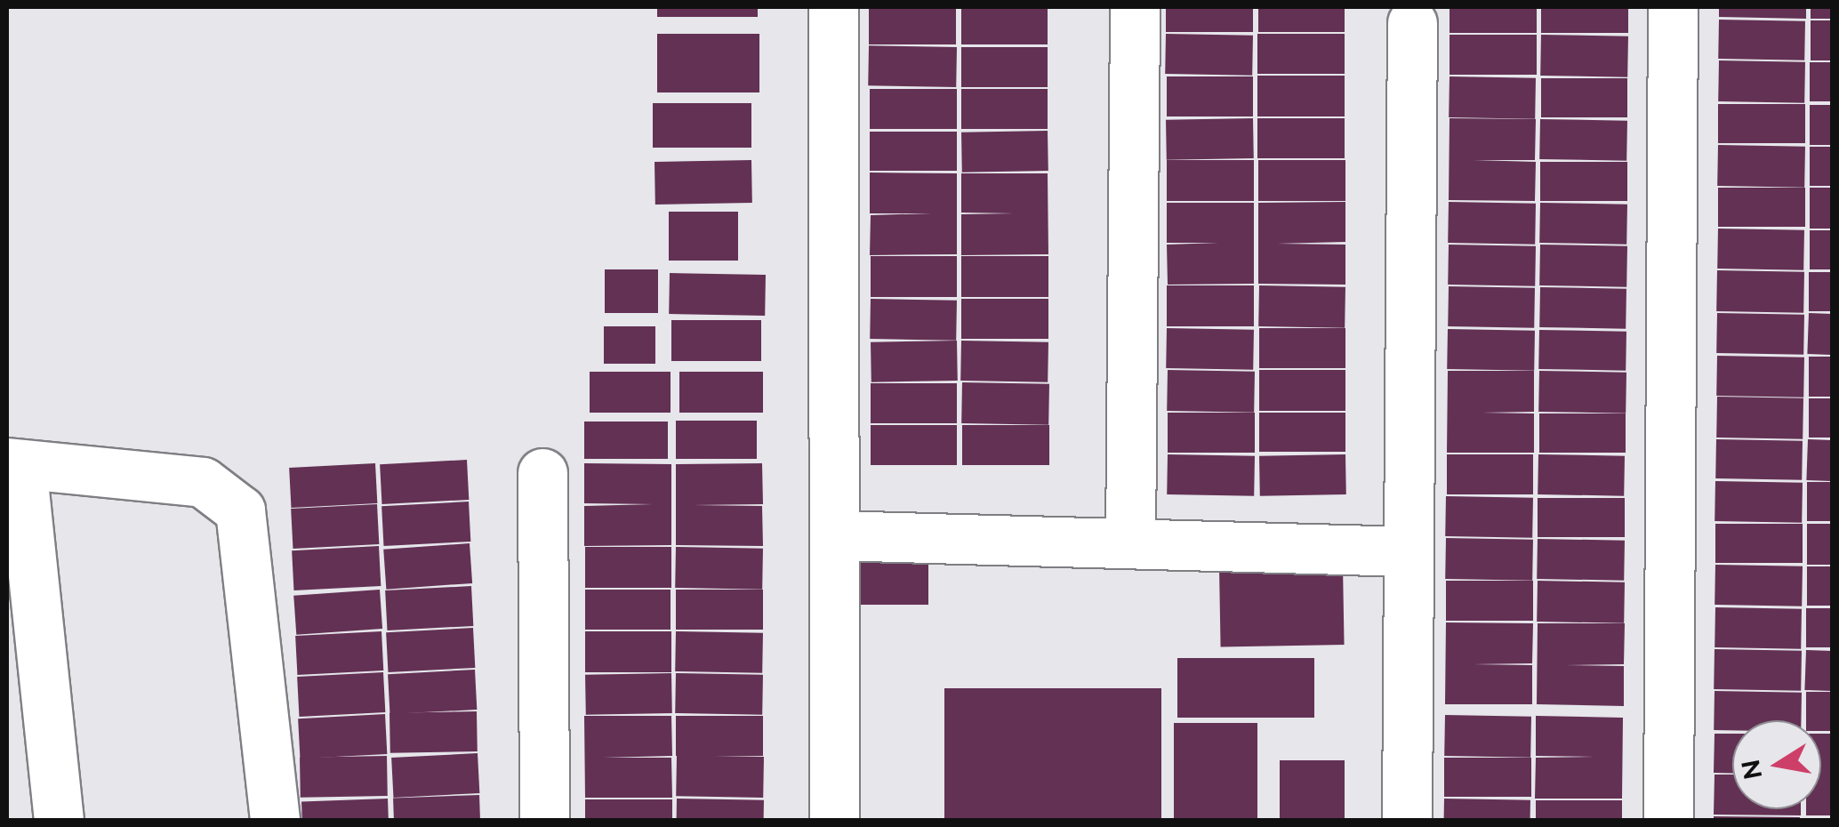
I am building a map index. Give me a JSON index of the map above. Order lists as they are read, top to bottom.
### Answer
{
  "north": "left"
}
